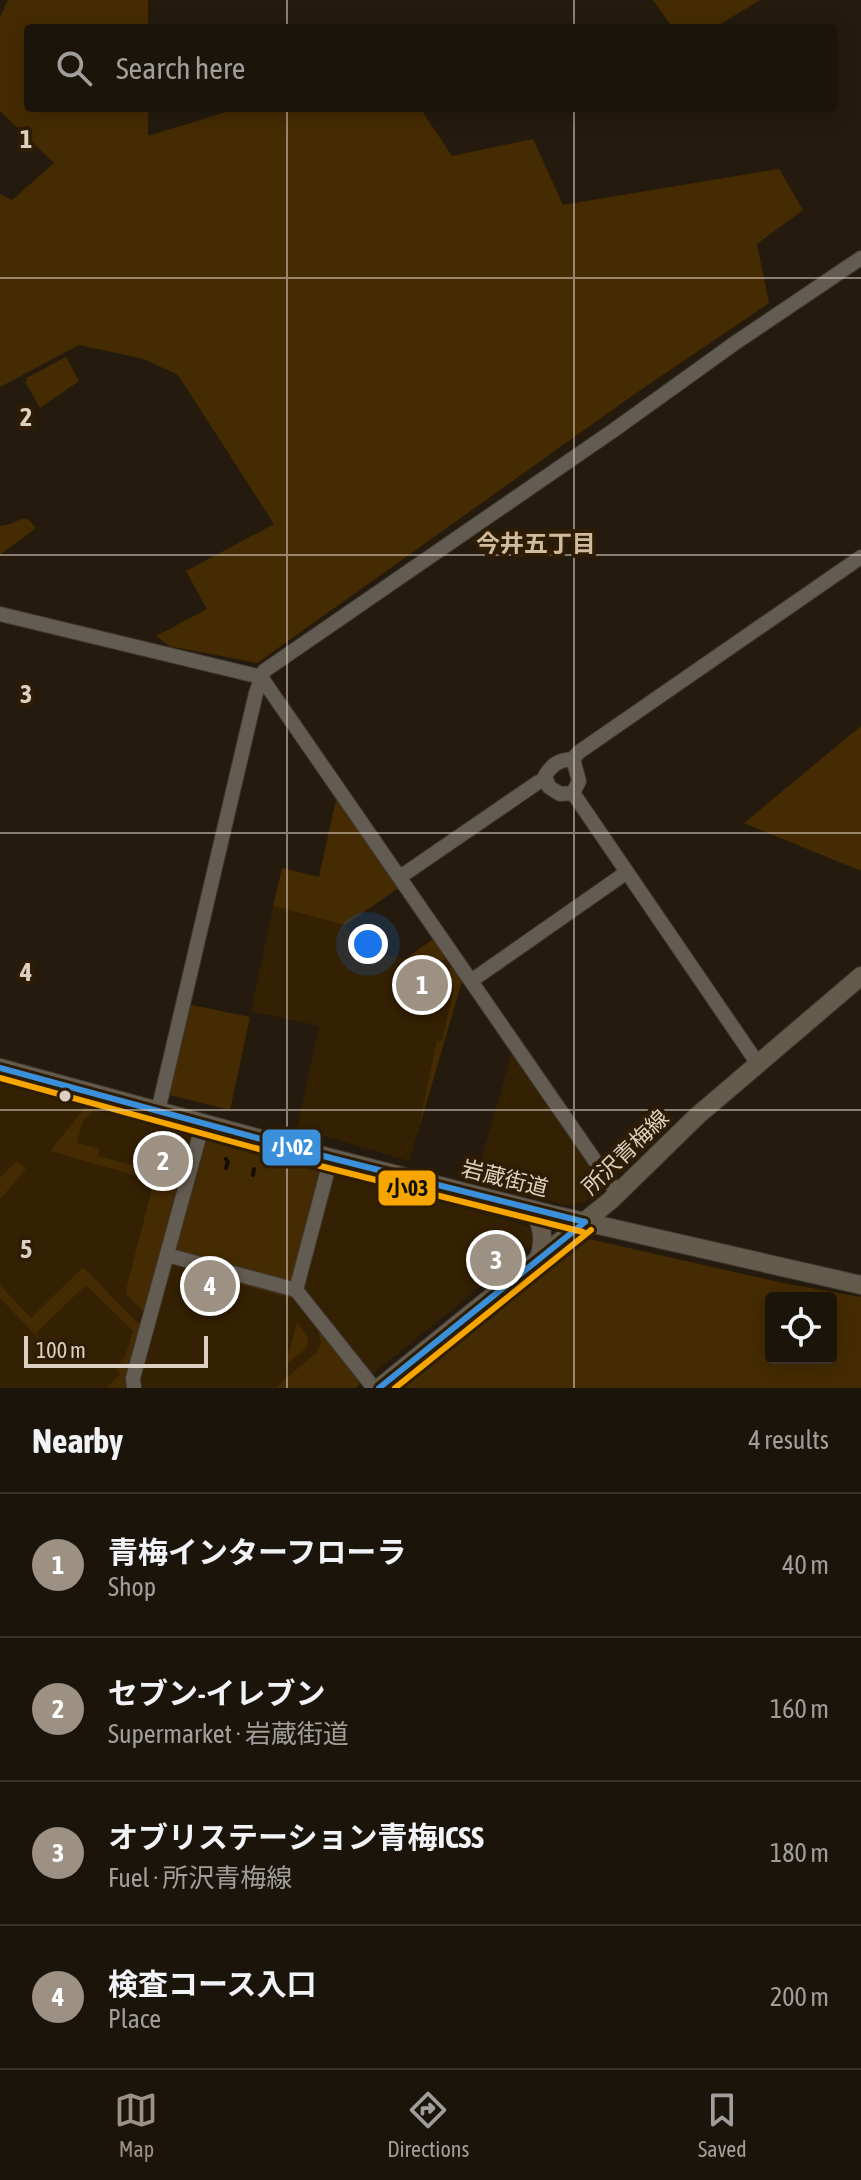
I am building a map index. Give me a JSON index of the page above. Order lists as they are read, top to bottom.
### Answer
{
  "streets": {
    "main road": ["所沢青梅線", "岩蔵街道"]
  },
  "crossings": [
    ["所沢青梅線", "岩蔵街道"]
  ],
  "districts": ["今井五丁目"],
  "lines": ["transit line 小02", "transit line 小03"],
  "scale_bar": "100 m",
  "page": {
    "search": "Search here",
    "pins": [
      "1",
      "2",
      "3",
      "4"
    ],
    "scale": "100 m",
    "heading": ["Nearby", "4 results"],
    "list": [
      {
        "mark": "1",
        "name": "青梅インターフローラ",
        "note": "Shop",
        "value": "40 m"
      },
      {
        "mark": "2",
        "name": "セブン-イレブン",
        "note": "Supermarket · 岩蔵街道",
        "value": "160 m"
      },
      {
        "mark": "3",
        "name": "オブリステーション青梅ICSS",
        "note": "Fuel · 所沢青梅線",
        "value": "180 m"
      },
      {
        "mark": "4",
        "name": "検査コース入口",
        "note": "Place",
        "value": "200 m"
      }
    ],
    "nav": ["Map", "Directions", "Saved"]
  },
  "grid": {
    "rows": [
      "1",
      "2",
      "3",
      "4",
      "5"
    ]
  }
}
